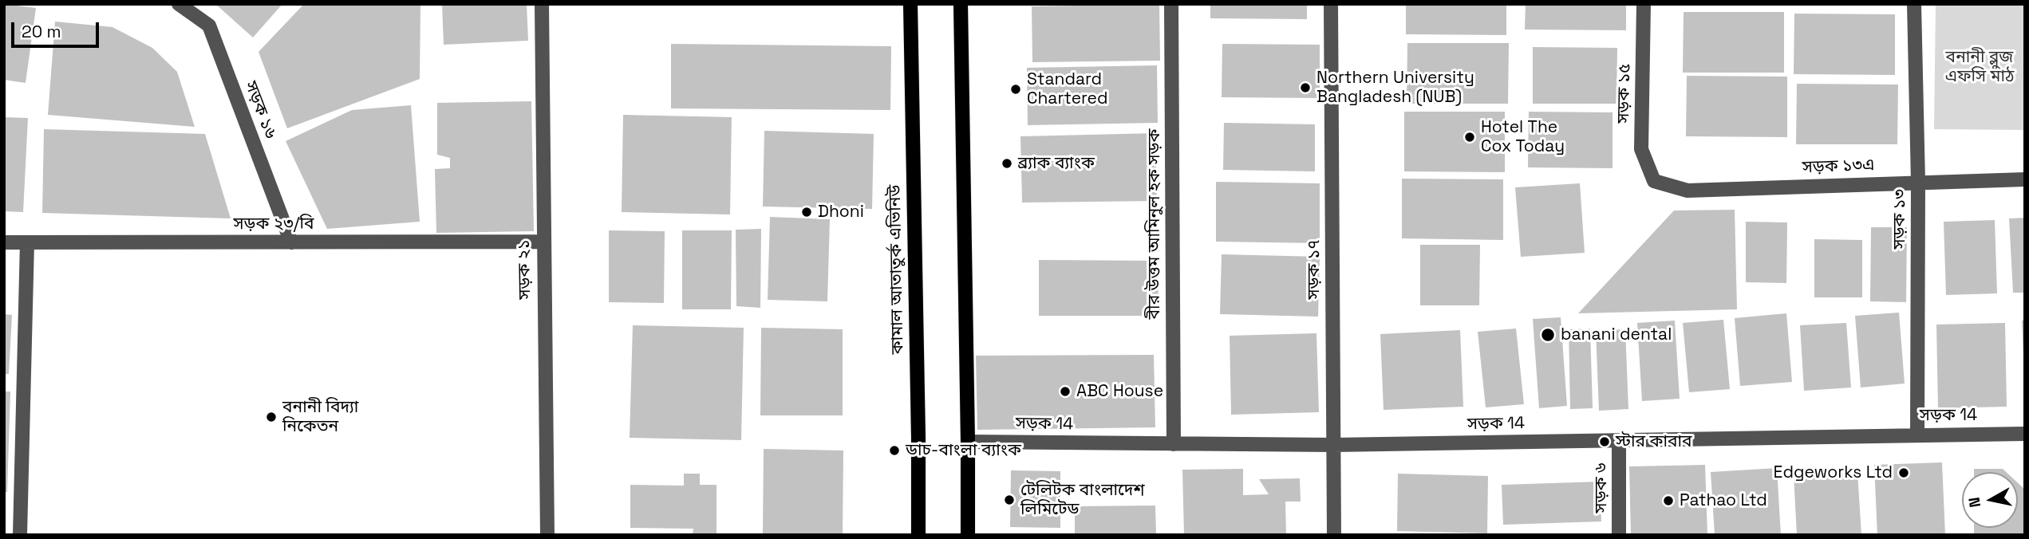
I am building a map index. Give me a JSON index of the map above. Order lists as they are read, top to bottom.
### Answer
{
  "streets": {
    "main road": ["কামাল আতাতুর্ক এভিনিউ"],
    "street": [
      "সড়ক ১৫",
      "সড়ক ১৬",
      "সড়ক ১৩এ",
      "সড়ক ১৩",
      "সড়ক ২৩/বি",
      "বীর উত্তম আমিনুল হক সড়ক",
      "সড়ক ২১",
      "সড়ক ১৭",
      "সড়ক 14",
      "সড়ক ৬"
    ]
  },
  "crossings": [
    ["সড়ক ১৫", "সড়ক ১৩এ"],
    ["সড়ক ১৬", "সড়ক ২৩/বি"],
    ["সড়ক ১৩এ", "সড়ক ১৩"],
    ["সড়ক ১৩", "সড়ক 14"],
    ["সড়ক ২৩/বি", "সড়ক ২১"],
    ["বীর উত্তম আমিনুল হক সড়ক", "সড়ক 14"],
    ["সড়ক ১৭", "সড়ক 14"],
    ["সড়ক 14", "সড়ক ৬"]
  ],
  "parks": ["বনানী ব্লুজ এফসি মাঠ"],
  "places": [
    "Northern University Bangladesh (NUB)",
    "Standard Chartered",
    "Hotel The Cox Today",
    "ব্র্যাক ব্যাংক",
    "Dhoni",
    "banani dental",
    "ABC House",
    "বনানী বিদ্যা নিকেতন",
    "স্টার কাবাব",
    "ডাচ-বাংলা ব্যাংক",
    "Edgeworks Ltd",
    "টেলিটক বাংলাদেশ লিমিটেড",
    "Pathao Ltd"
  ],
  "scale_bar": "20 m",
  "north": "left"
}
